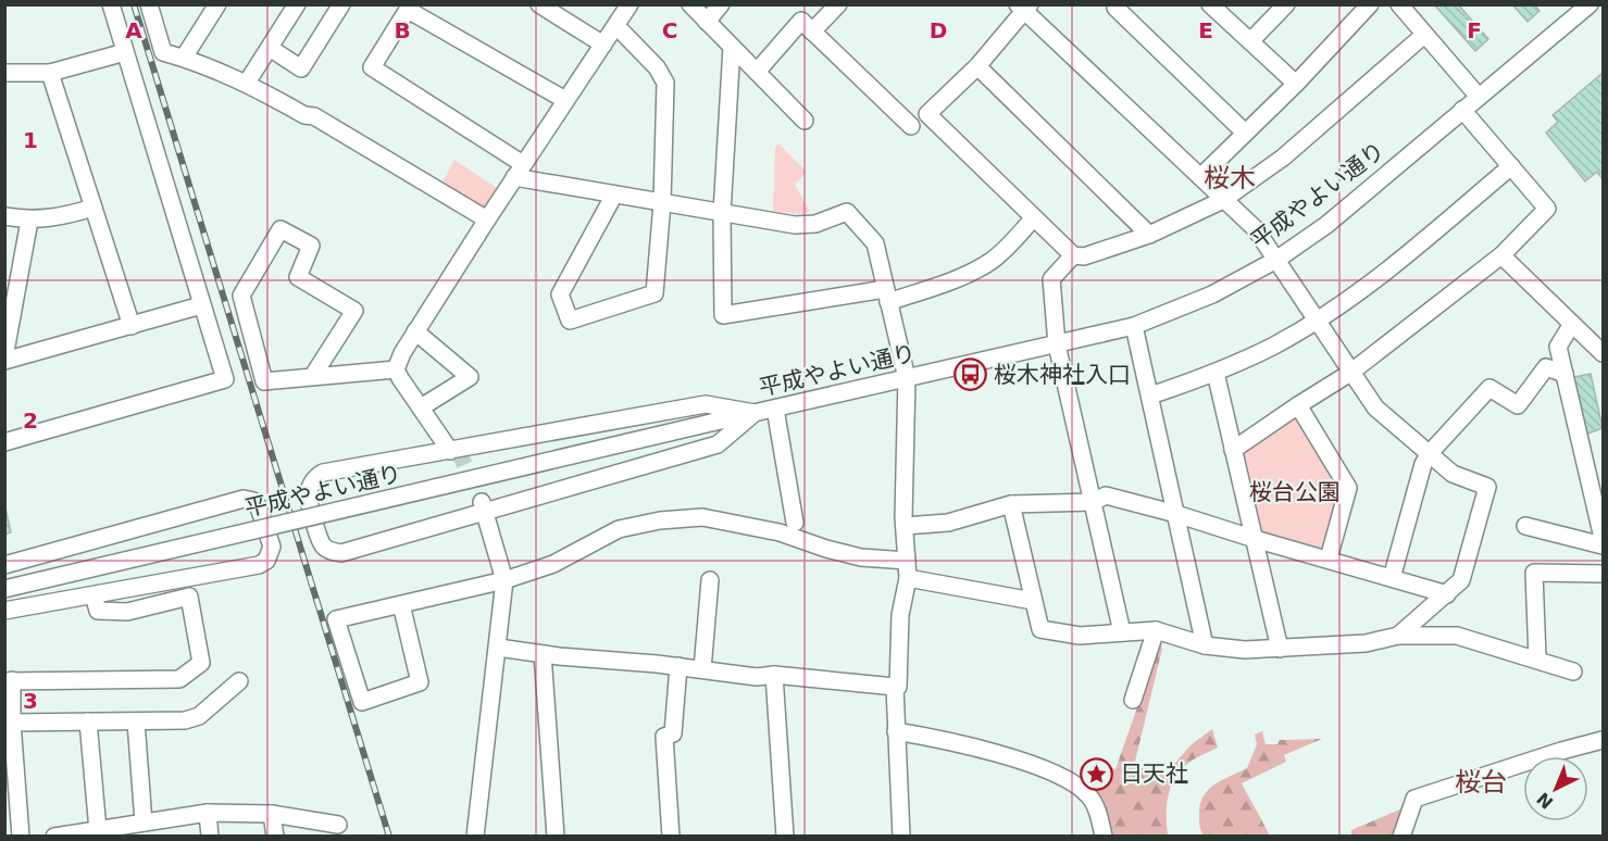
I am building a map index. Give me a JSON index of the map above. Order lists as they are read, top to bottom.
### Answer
{
  "streets": {
    "street": ["平成やよい通り"]
  },
  "districts": ["桜木", "桜台"],
  "parks": ["桜台公園"],
  "places": {
    "bus stop": ["桜木神社入口"],
    "place": ["日天社"]
  },
  "north": "bottom left",
  "grid": {
    "columns": [
      "A",
      "B",
      "C",
      "D",
      "E",
      "F"
    ],
    "rows": ["1", "2", "3"]
  }
}
